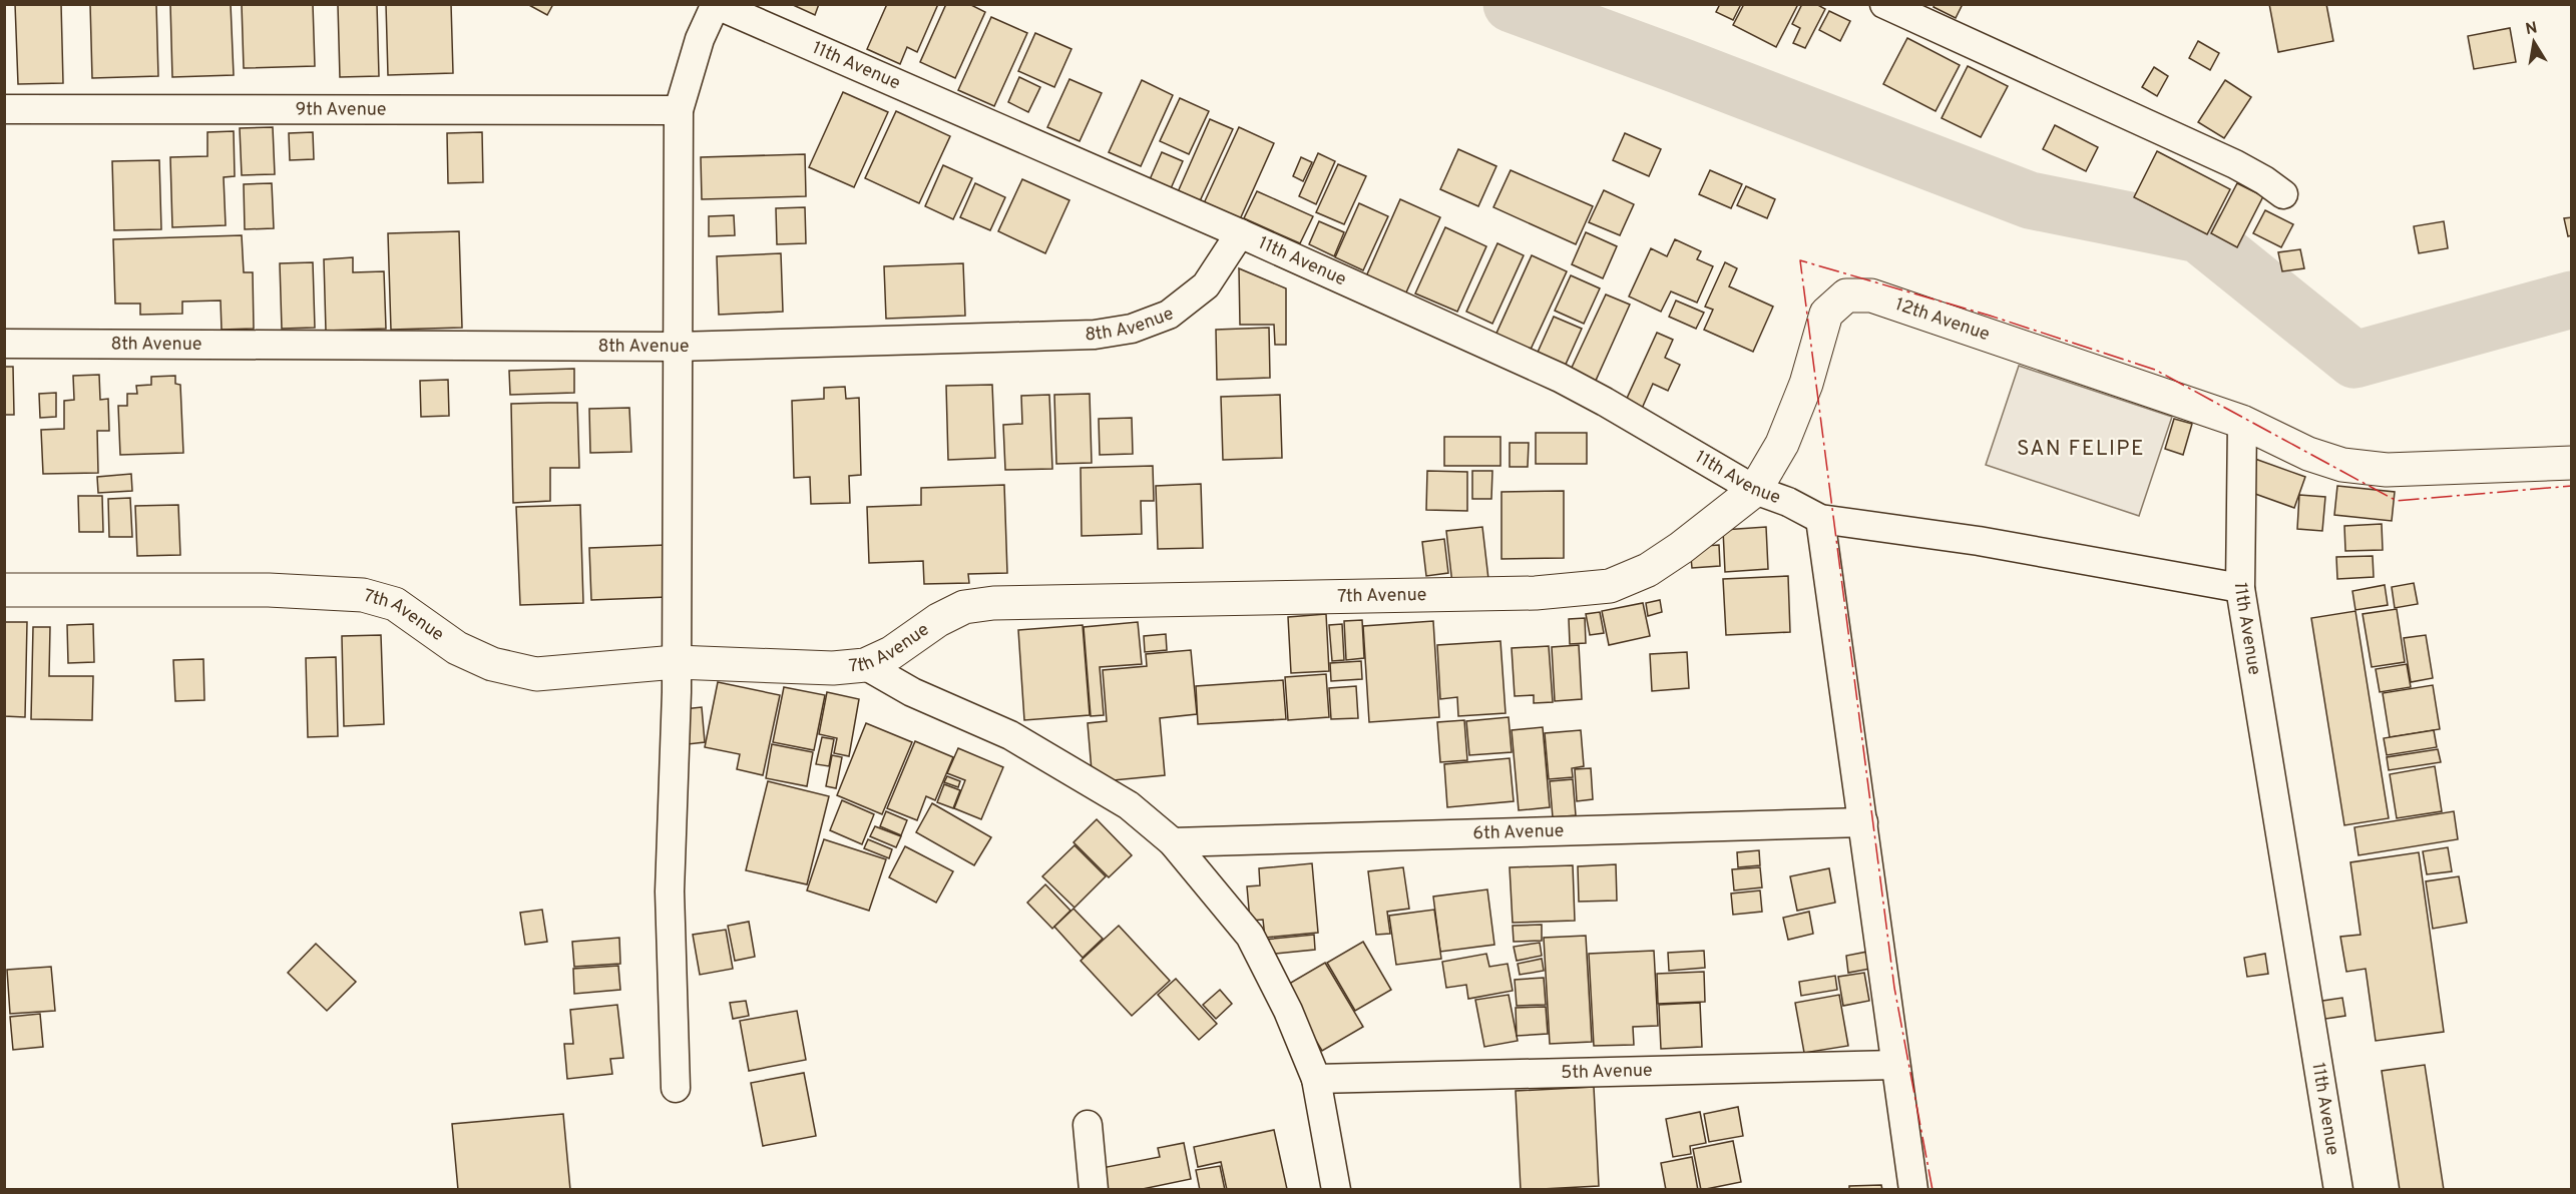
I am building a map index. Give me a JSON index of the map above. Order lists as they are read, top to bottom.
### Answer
{
  "streets": {
    "street": [
      "11th Avenue",
      "9th Avenue",
      "12th Avenue",
      "8th Avenue",
      "7th Avenue",
      "6th Avenue",
      "5th Avenue"
    ]
  },
  "crossings": [
    ["11th Avenue", "12th Avenue"],
    ["11th Avenue", "8th Avenue"],
    ["11th Avenue", "7th Avenue"],
    ["12th Avenue", "7th Avenue"]
  ],
  "districts": ["SAN FELIPE"],
  "north": "top"
}
